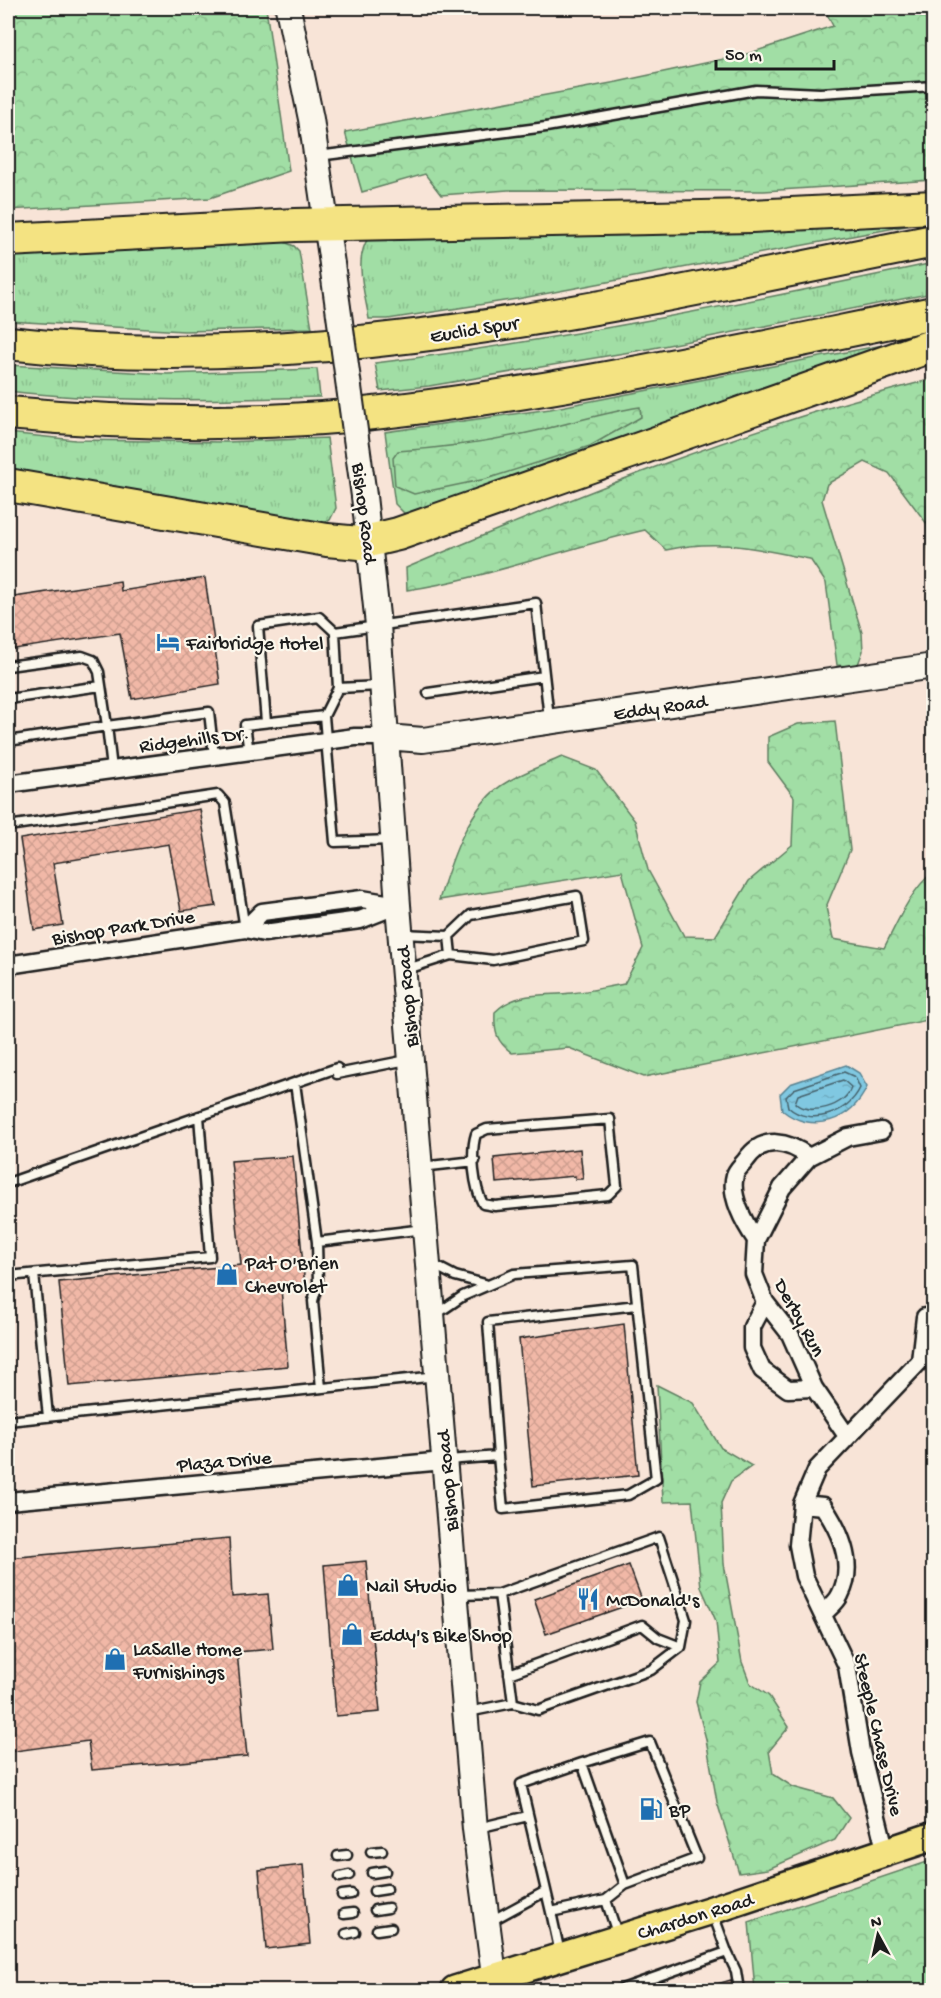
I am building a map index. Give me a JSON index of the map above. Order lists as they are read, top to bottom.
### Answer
{
  "streets": {
    "highway": ["Euclid Spur"],
    "main road": ["Bishop Road", "Eddy Road", "Chardon Road"],
    "street": [
      "Ridgehills Dr.",
      "Bishop Park Drive",
      "Derby Run",
      "Plaza Drive",
      "Steeple Chase Drive"
    ]
  },
  "crossings": [
    ["Bishop Road", "Eddy Road"],
    ["Bishop Road", "Ridgehills Dr."],
    ["Bishop Road", "Bishop Park Drive"],
    ["Bishop Road", "Plaza Drive"],
    ["Bishop Road", "Chardon Road"],
    ["Eddy Road", "Ridgehills Dr."],
    ["Derby Run", "Steeple Chase Drive"],
    ["Steeple Chase Drive", "Chardon Road"]
  ],
  "places": {
    "hotel": ["Fairbridge Hotel"],
    "shop": [
      "Pat O'Brien Chevrolet",
      "Nail Studio",
      "Eddy's Bike Shop",
      "LaSalle Home Furnishings"
    ],
    "restaurant": ["McDonald's"],
    "fuel station": ["BP"]
  },
  "scale_bar": "50 m",
  "north": "top"
}
